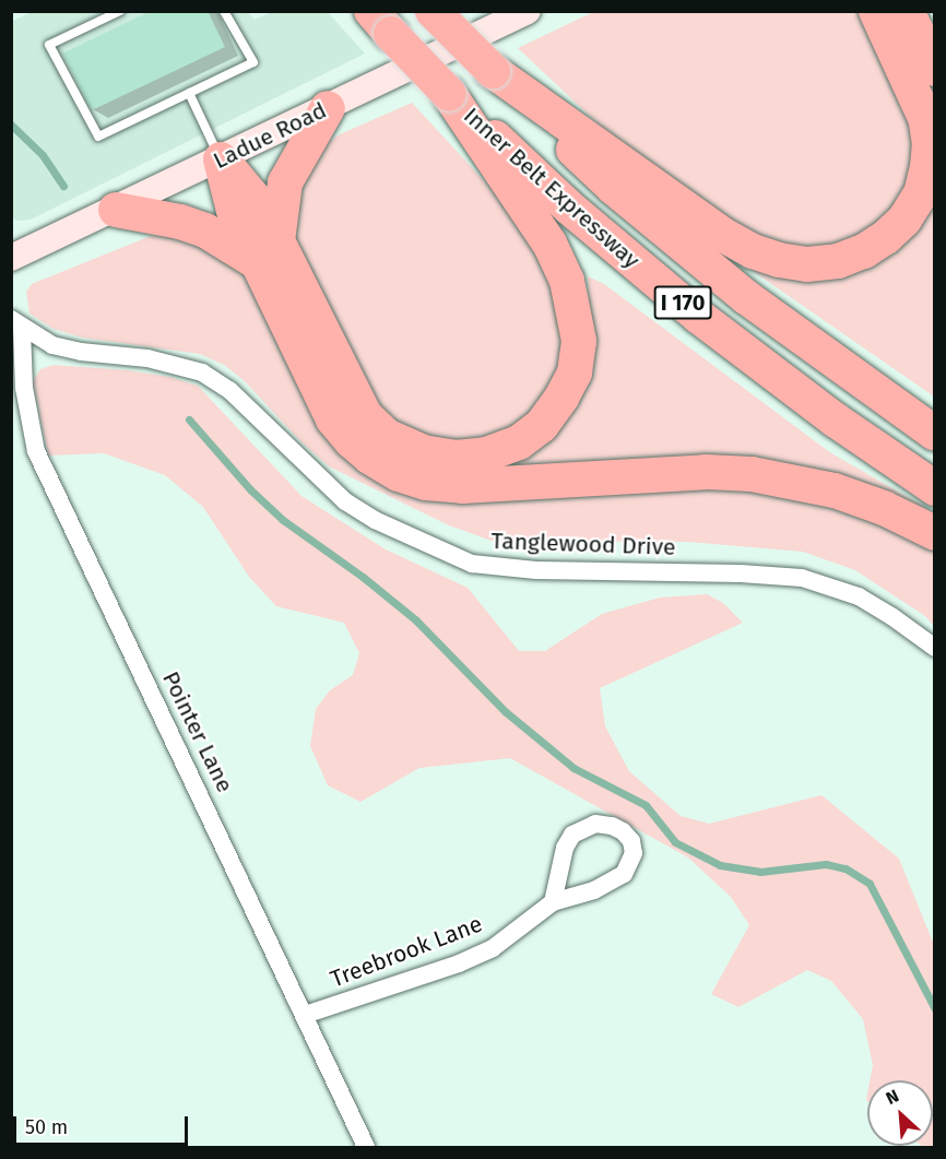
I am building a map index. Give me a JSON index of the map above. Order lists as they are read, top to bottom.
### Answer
{
  "streets": {
    "highway": ["Inner Belt Expressway", "I 170"],
    "main road": ["Ladue Road"],
    "street": ["Tanglewood Drive", "Pointer Lane", "Treebrook Lane"]
  },
  "crossings": [
    ["Tanglewood Drive", "Pointer Lane"],
    ["Pointer Lane", "Treebrook Lane"]
  ],
  "scale_bar": "50 m",
  "north": "top left"
}
